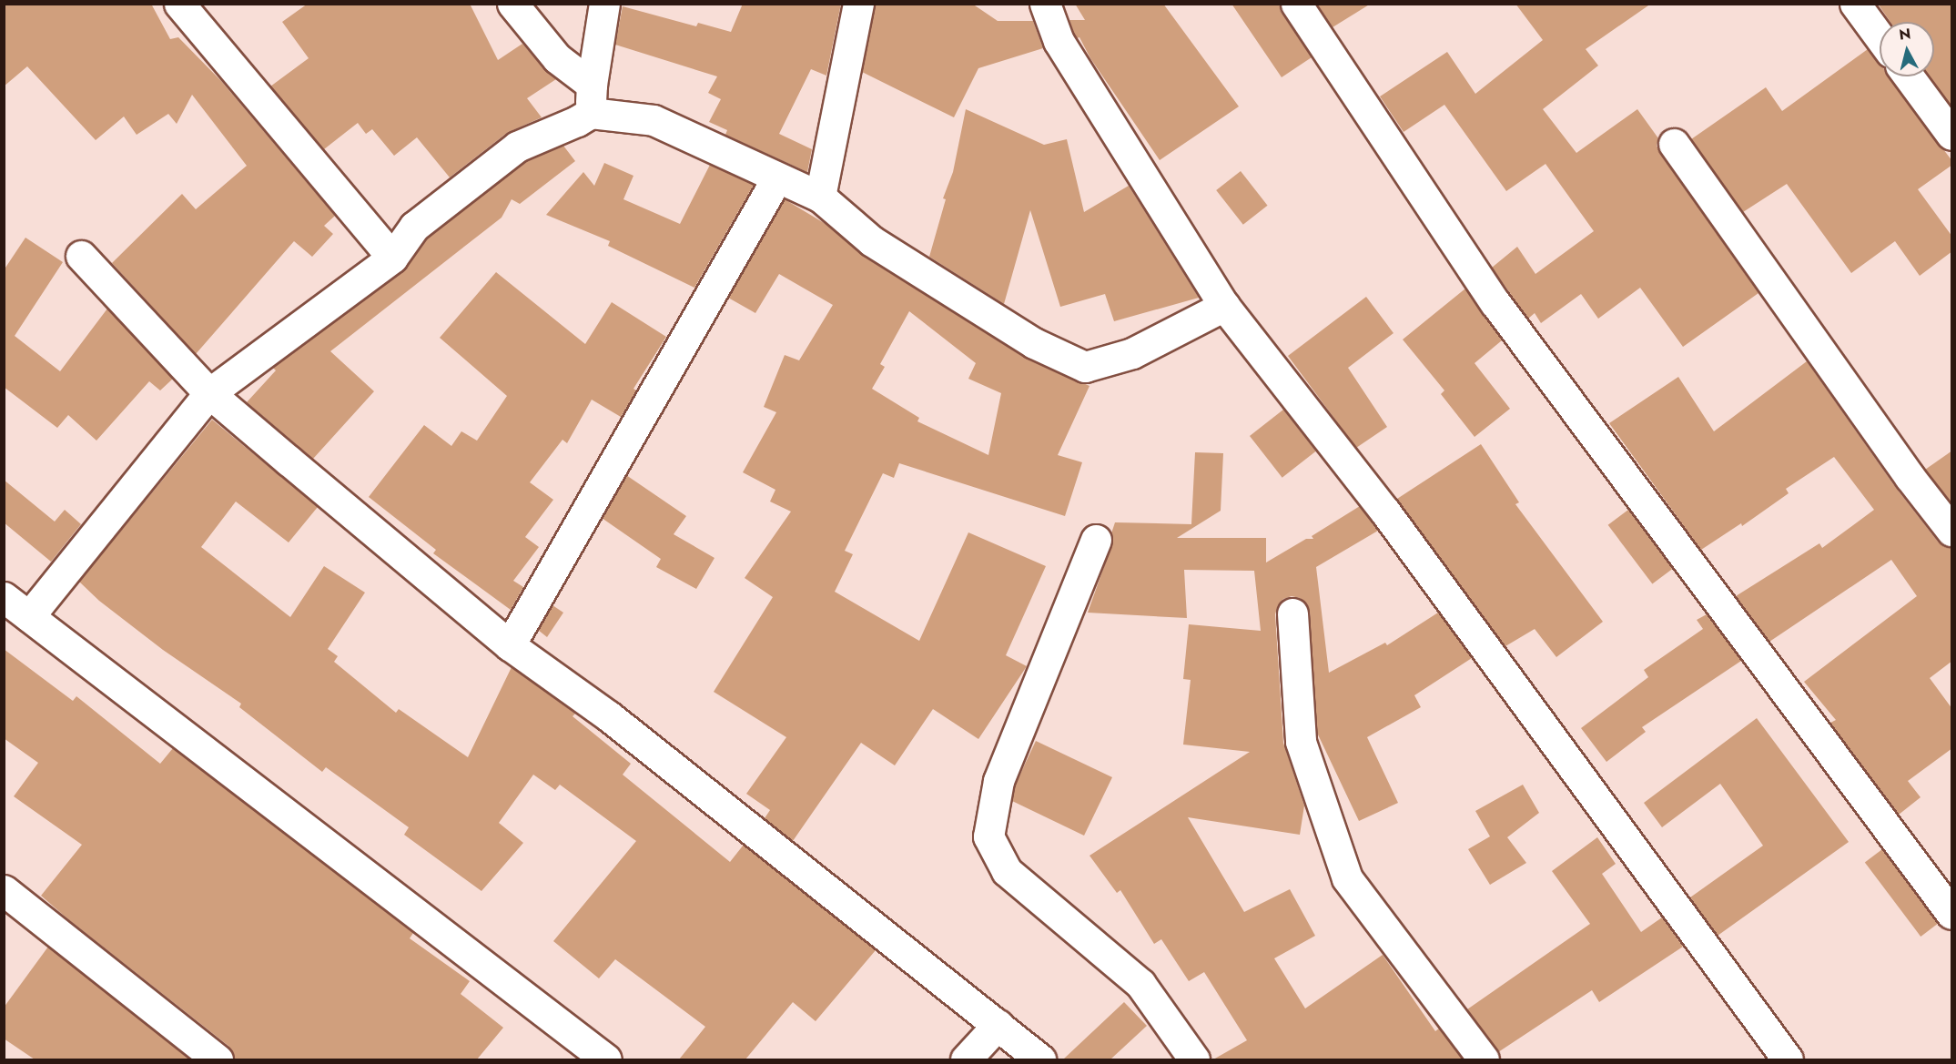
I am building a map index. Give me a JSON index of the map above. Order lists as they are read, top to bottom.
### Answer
{
  "north": "top"
}
